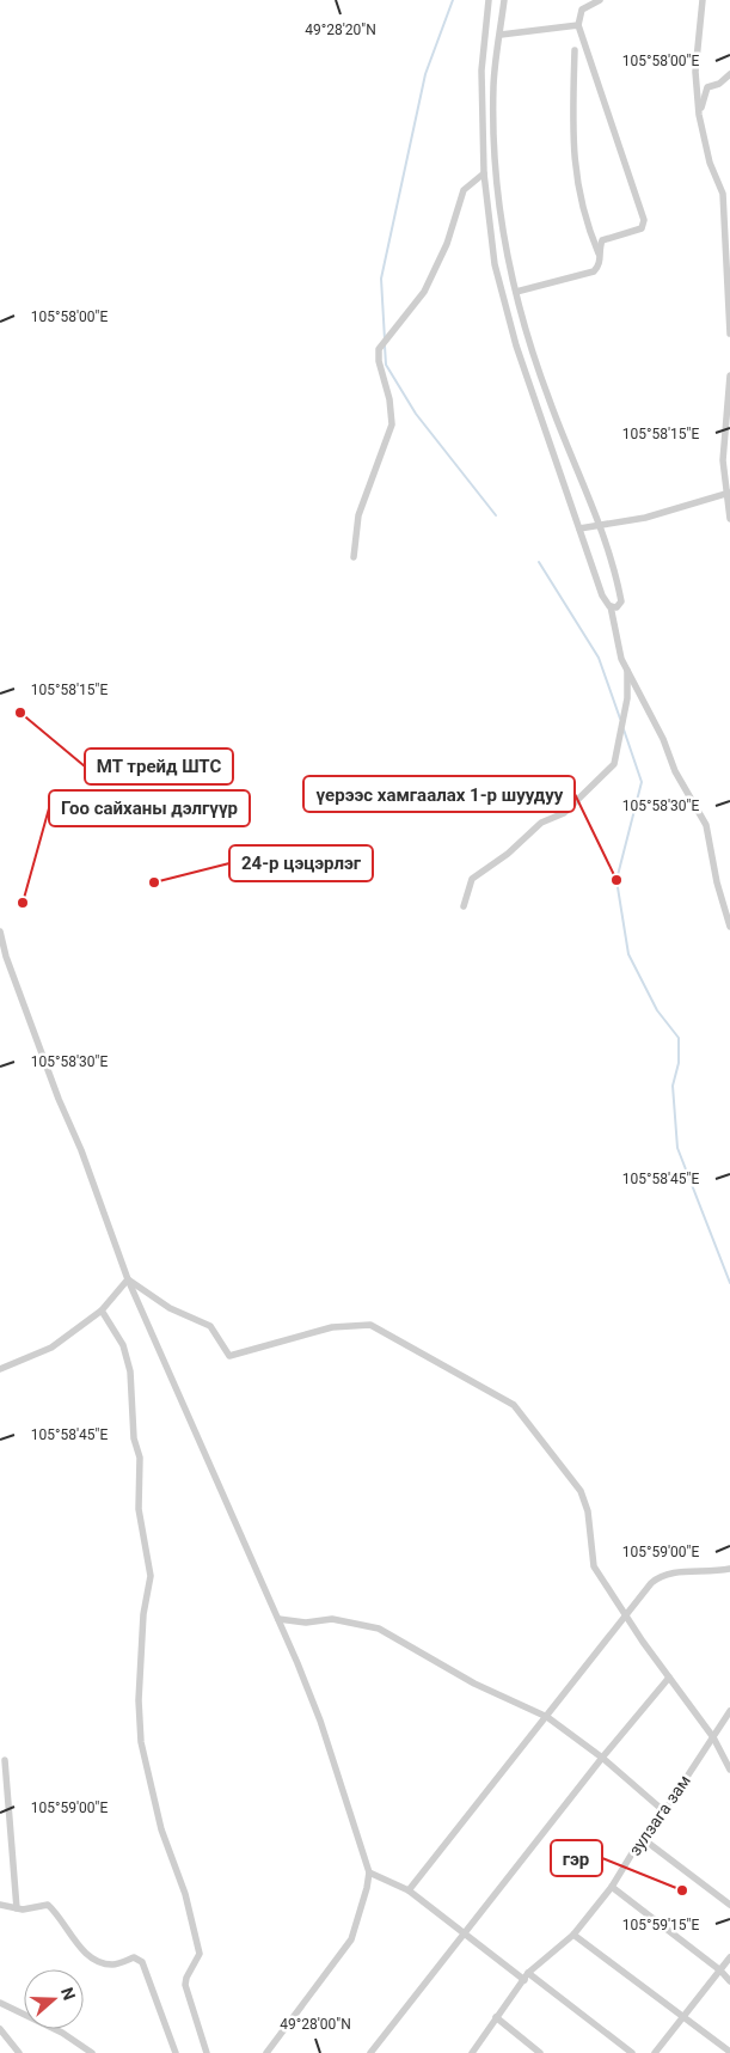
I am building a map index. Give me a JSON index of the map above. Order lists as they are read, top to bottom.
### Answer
{
  "streets": {
    "street": ["зулзага зам"]
  },
  "places": [
    "МТ трейд ШТС",
    "үерээс хамгаалах 1-р шуудуу",
    "24-р цэцэрлэг",
    "Гоо сайханы дэлгүүр",
    "гэр"
  ],
  "north": "right",
  "coordinates": [
    "49°28'20\"N",
    "105°58'00\"E",
    "105°58'15\"E",
    "105°58'30\"E",
    "105°58'45\"E",
    "105°59'00\"E",
    "105°59'15\"E",
    "49°28'00\"N"
  ]
}
